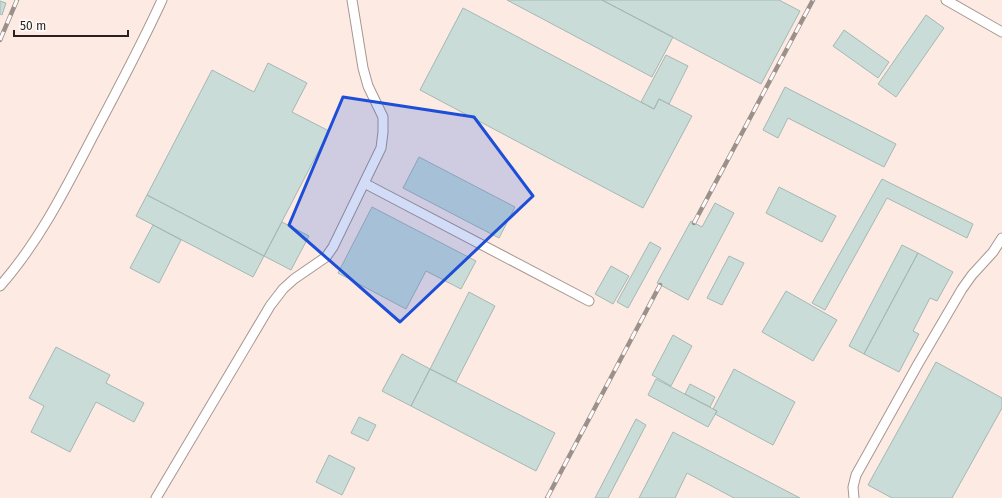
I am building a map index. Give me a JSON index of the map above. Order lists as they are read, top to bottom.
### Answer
{
  "scale_bar": "50 m"
}
